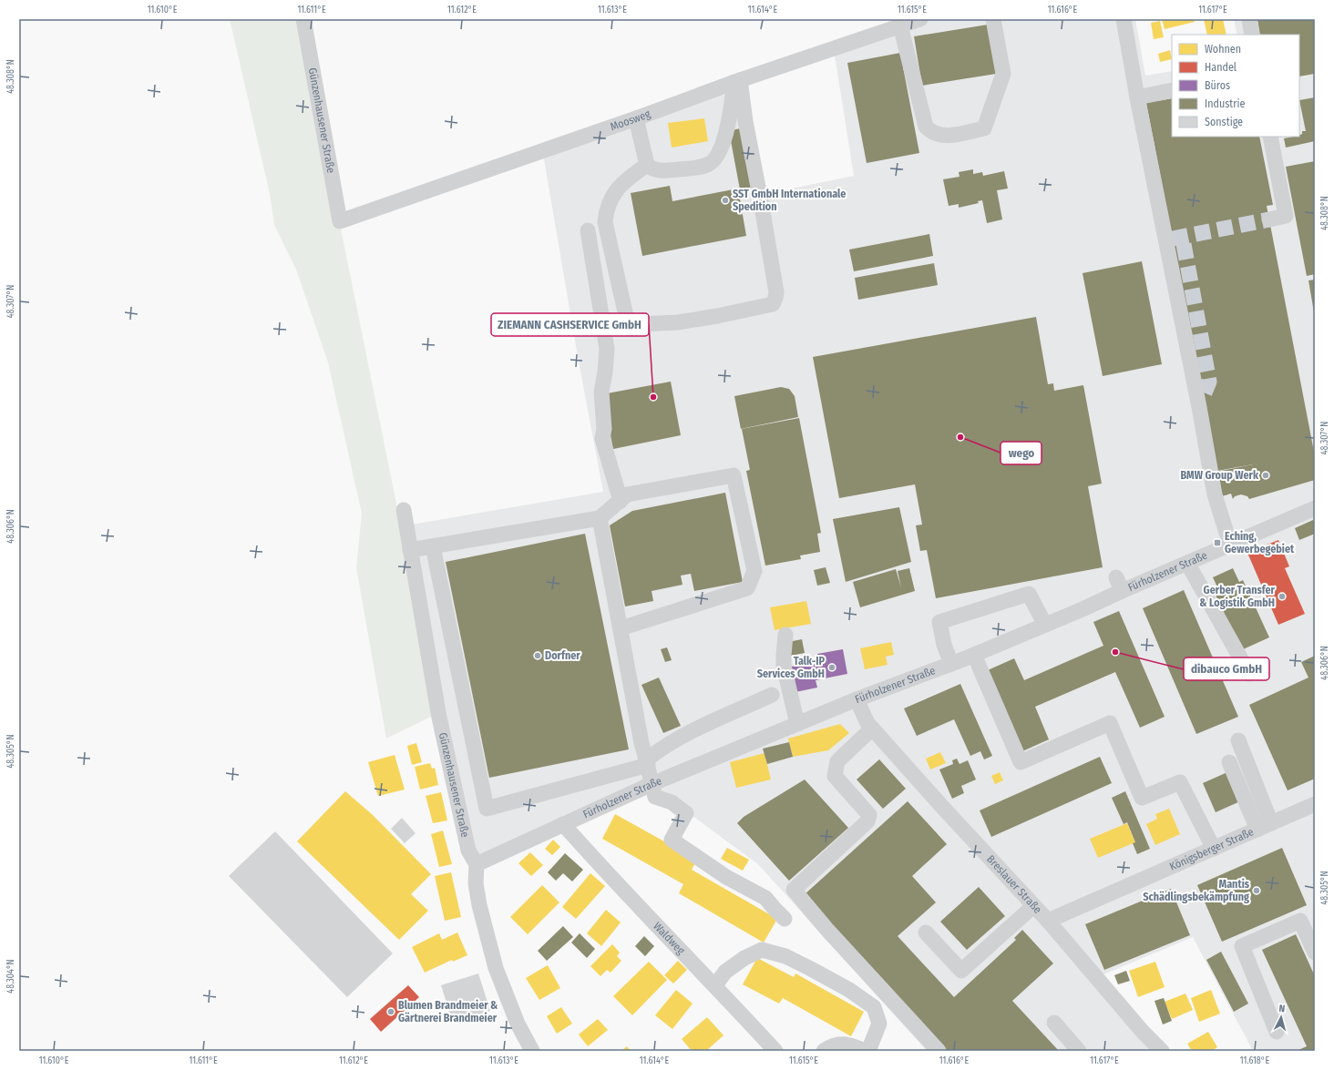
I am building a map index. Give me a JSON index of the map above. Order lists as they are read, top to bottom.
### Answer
{
  "streets": {
    "street": [
      "Günzenhausener Straße",
      "Moosweg",
      "Fürholzener Straße",
      "Königsberger Straße",
      "Breslauer Straße",
      "Waldweg"
    ]
  },
  "crossings": [
    ["Günzenhausener Straße", "Moosweg"],
    ["Günzenhausener Straße", "Fürholzener Straße"],
    ["Fürholzener Straße", "Breslauer Straße"],
    ["Fürholzener Straße", "Waldweg"],
    ["Königsberger Straße", "Breslauer Straße"]
  ],
  "places": {
    "other": [
      "SST GmbH Internationale Spedition",
      "ZIEMANN CASHSERVICE GmbH",
      "wego",
      "BMW Group Werk",
      "Gerber Transfer & Logistik GmbH",
      "dibauco GmbH",
      "Dorfner",
      "Talk-IP Services GmbH",
      "Mantis Schädlingsbekämpfung",
      "Blumen Brandmeier & Gärtnerei Brandmeier"
    ],
    "transit": ["Eching, Gewerbegebiet"]
  },
  "legend": [
    "Wohnen",
    "Handel",
    "Büros",
    "Industrie",
    "Sonstige"
  ],
  "north": "top",
  "coordinates": [
    "11.610°E",
    "11.611°E",
    "11.612°E",
    "11.613°E",
    "11.614°E",
    "11.615°E",
    "11.616°E",
    "11.617°E",
    "48.308°N",
    "48.307°N",
    "48.306°N",
    "48.305°N",
    "48.304°N",
    "11.618°E"
  ]
}
